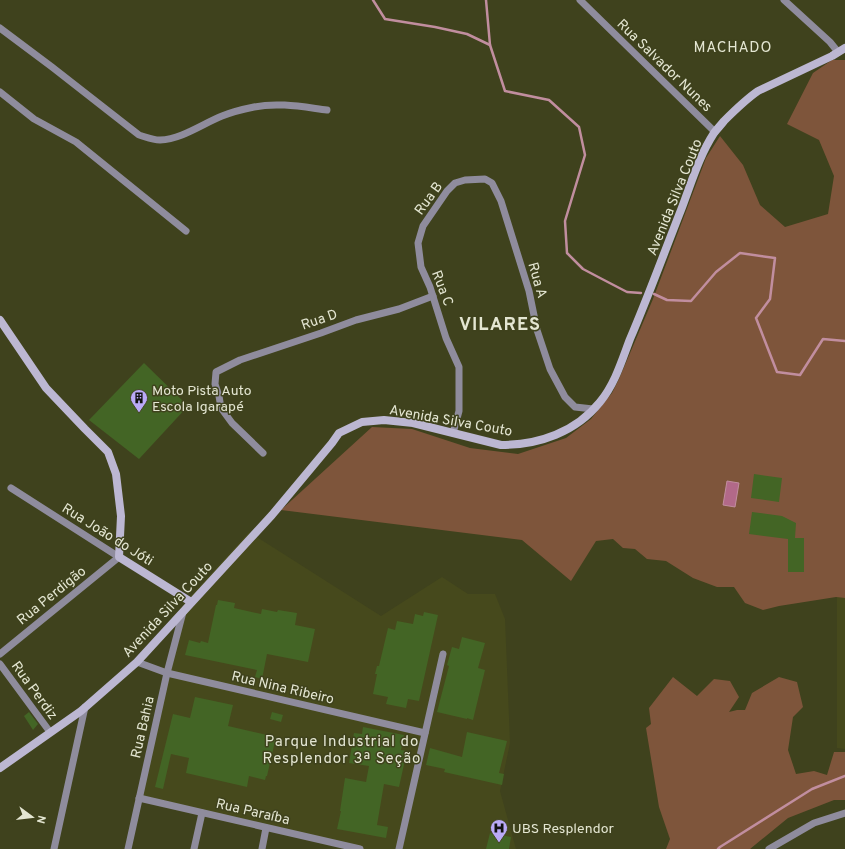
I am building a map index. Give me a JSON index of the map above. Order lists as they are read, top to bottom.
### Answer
{
  "streets": {
    "main road": ["Avenida Silva Couto", "Rua João do Jóti"],
    "street": [
      "Rua Salvador Nunes",
      "Rua B",
      "Rua A",
      "Rua C",
      "Rua D",
      "Rua Perdigão",
      "Rua Nina Ribeiro",
      "Rua Perdiz",
      "Rua Bahia",
      "Rua Paraíba"
    ]
  },
  "crossings": [
    ["Rua Salvador Nunes", "Avenida Silva Couto"],
    ["Avenida Silva Couto", "Rua A"],
    ["Avenida Silva Couto", "Rua C"],
    ["Avenida Silva Couto", "Rua João do Jóti"],
    ["Avenida Silva Couto", "Rua Nina Ribeiro"],
    ["Avenida Silva Couto", "Rua Perdiz"],
    ["Avenida Silva Couto", "Rua Bahia"],
    ["Rua B", "Rua A"],
    ["Rua B", "Rua C"],
    ["Rua C", "Rua D"],
    ["Rua João do Jóti", "Rua Perdigão"],
    ["Rua Nina Ribeiro", "Rua Bahia"],
    ["Rua Bahia", "Rua Paraíba"]
  ],
  "districts": ["MACHADO", "VILARES", "Parque Industrial do Resplendor 3ª Seção"],
  "places": {
    "building": ["Moto Pista Auto Escola Igarapé"],
    "hospital": ["UBS Resplendor"]
  },
  "north": "right"
}
